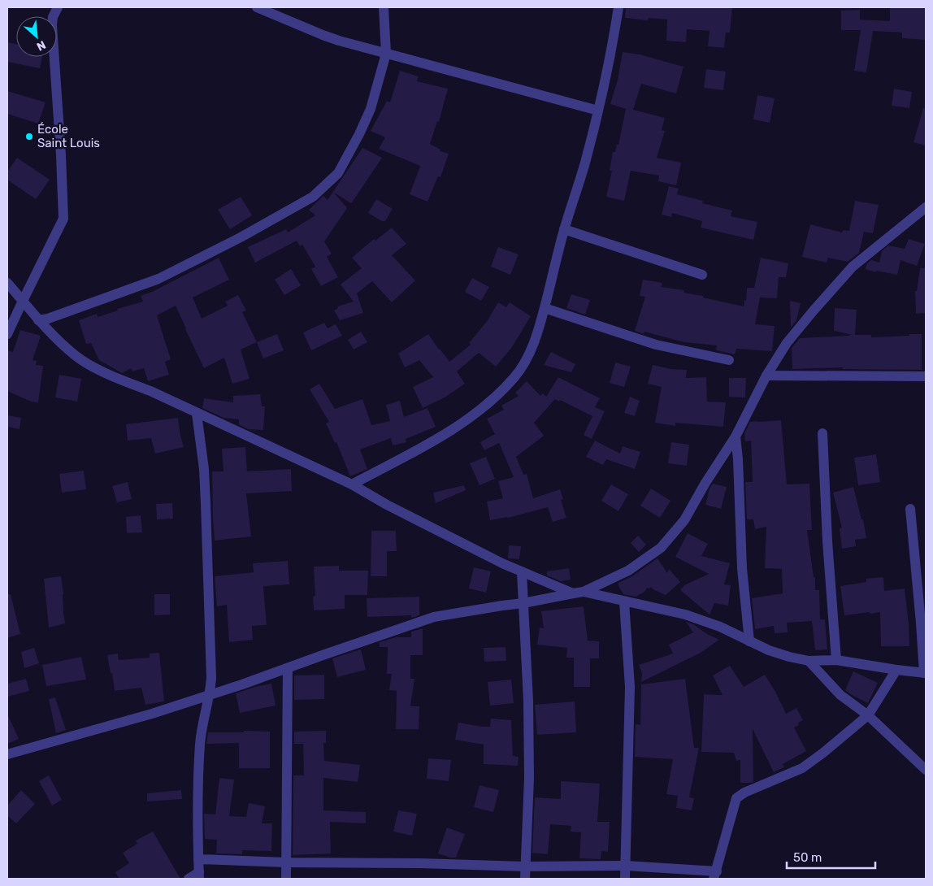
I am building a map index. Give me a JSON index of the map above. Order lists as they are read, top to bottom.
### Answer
{
  "places": ["École Saint Louis"],
  "scale_bar": "50 m",
  "north": "bottom right"
}
